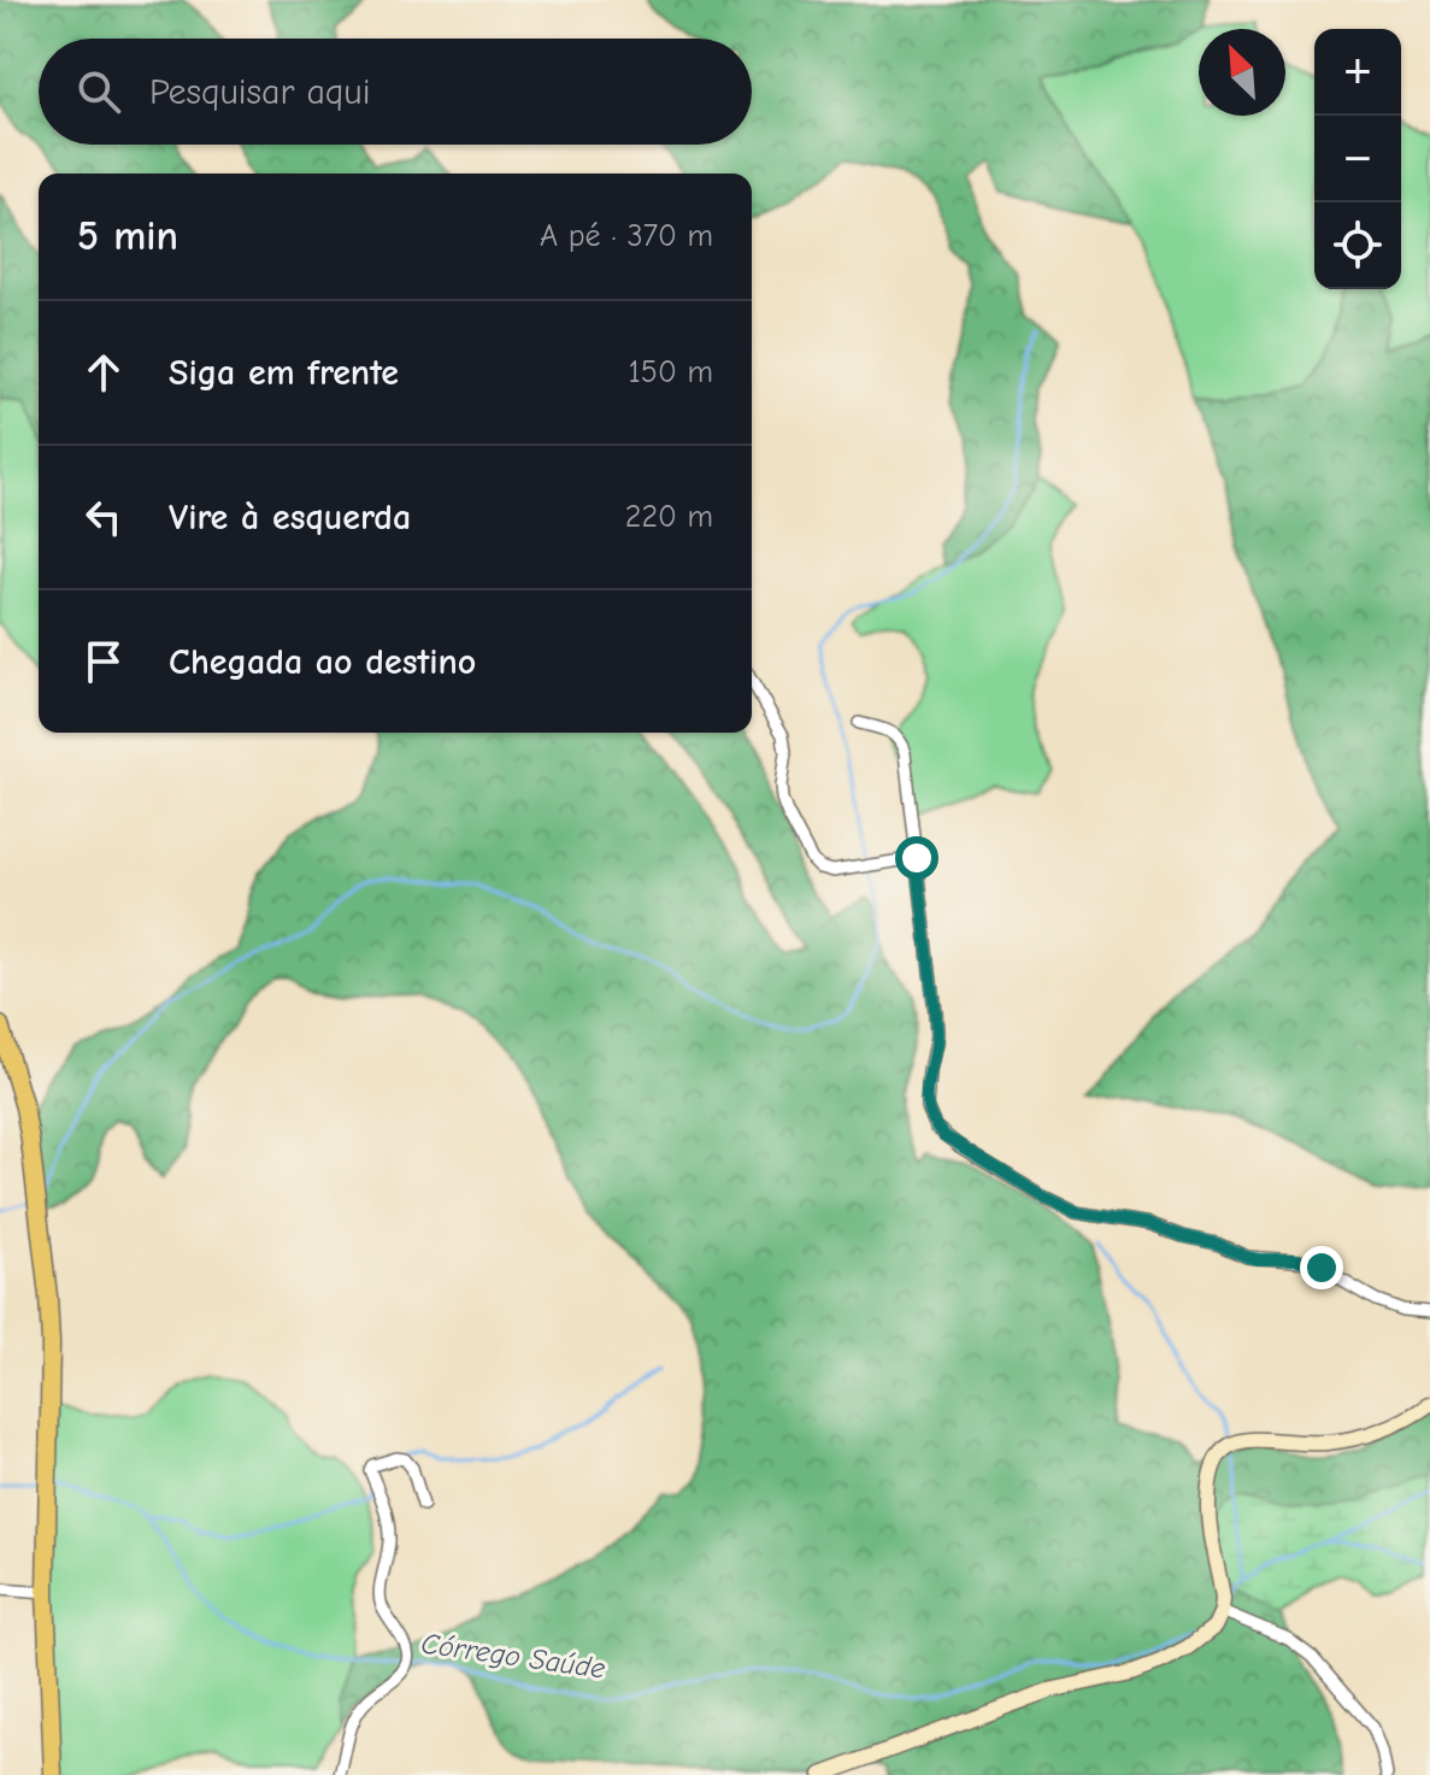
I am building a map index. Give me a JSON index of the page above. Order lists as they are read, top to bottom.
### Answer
{
  "water": ["Córrego Saúde"],
  "north": "top left",
  "page": {
    "map_buttons": ["+", "−"],
    "search": "Pesquisar aqui",
    "heading": ["5 min", "A pé · 370 m"],
    "list": [
      ["Siga em frente", "150 m"],
      ["Vire à esquerda", "220 m"],
      "Chegada ao destino"
    ]
  }
}
